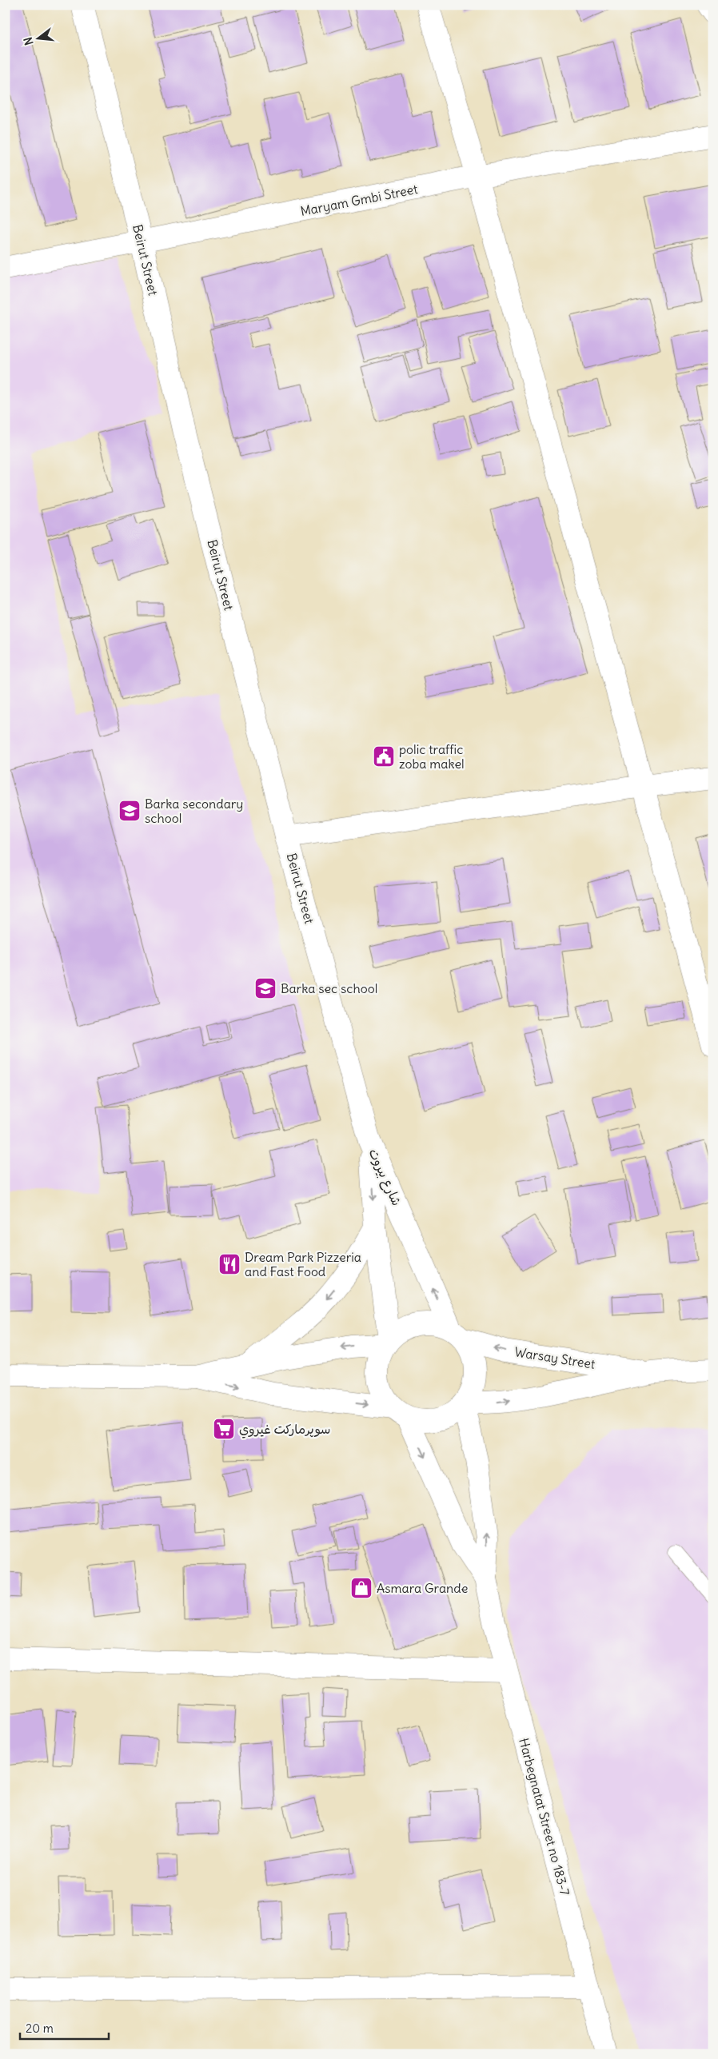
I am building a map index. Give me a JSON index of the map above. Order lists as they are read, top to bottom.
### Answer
{
  "streets": {
    "main road": [
      "Maryam Gmbi Street",
      "Beirut Street",
      "شارع بيروت",
      "Warsay Street",
      "Harbegnatat Street no 183-7"
    ]
  },
  "crossings": [
    ["Maryam Gmbi Street", "Beirut Street"],
    ["Beirut Street", "شارع بيروت"],
    ["شارع بيروت", "Warsay Street"]
  ],
  "places": {
    "public building": ["polic traffic zoba makel"],
    "school or university": ["Barka secondary school", "Barka sec school"],
    "restaurant": ["Dream Park Pizzeria and Fast Food"],
    "supermarket": ["سوپرمارکت غيروي"],
    "shop": ["Asmara Grande"]
  },
  "scale_bar": "20 m",
  "north": "left"
}
